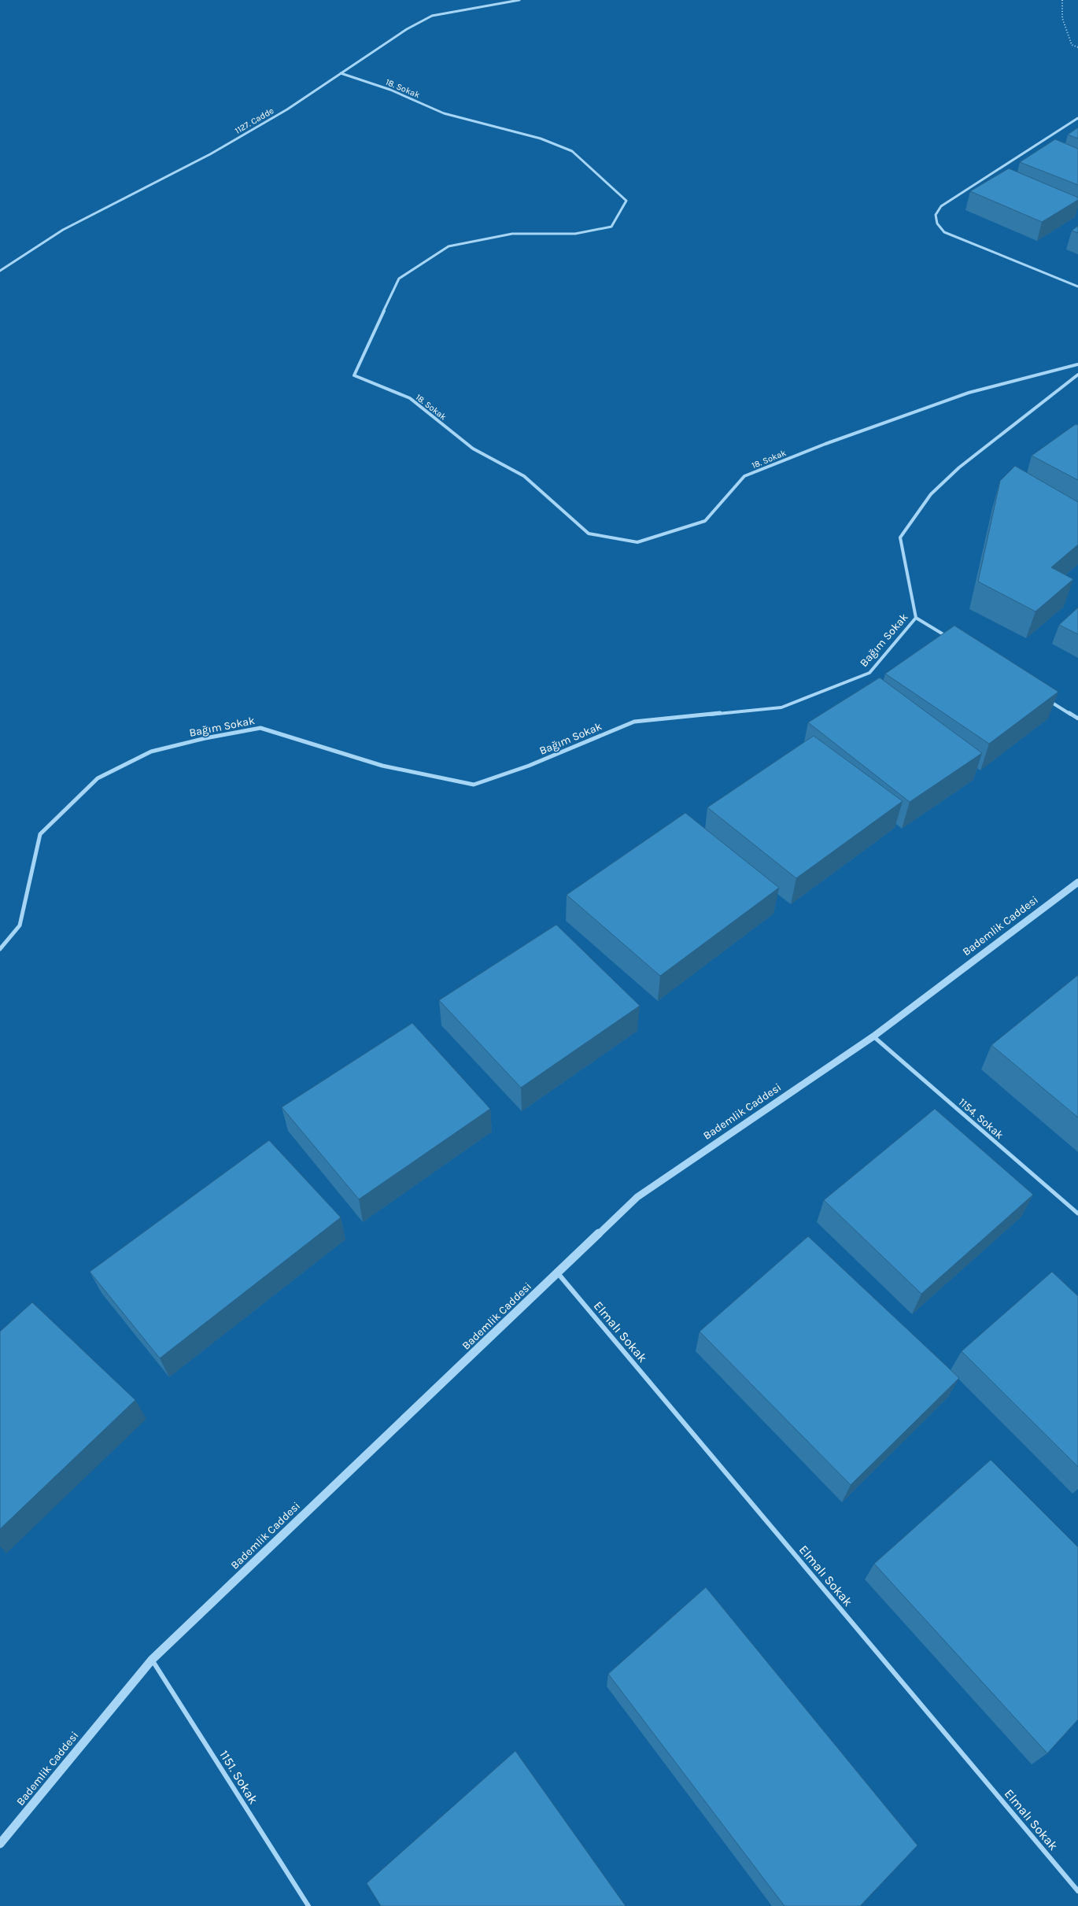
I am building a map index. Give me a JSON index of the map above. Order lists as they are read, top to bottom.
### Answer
{
  "streets": {
    "street": [
      "18. Sokak",
      "1127. Cadde",
      "Bağım Sokak",
      "Bademlik Caddesi",
      "1154. Sokak",
      "Elmalı Sokak",
      "1151. Sokak"
    ]
  },
  "crossings": [
    ["18. Sokak", "1127. Cadde"],
    ["Bademlik Caddesi", "1154. Sokak"],
    ["Bademlik Caddesi", "Elmalı Sokak"],
    ["Bademlik Caddesi", "1151. Sokak"]
  ]
}
